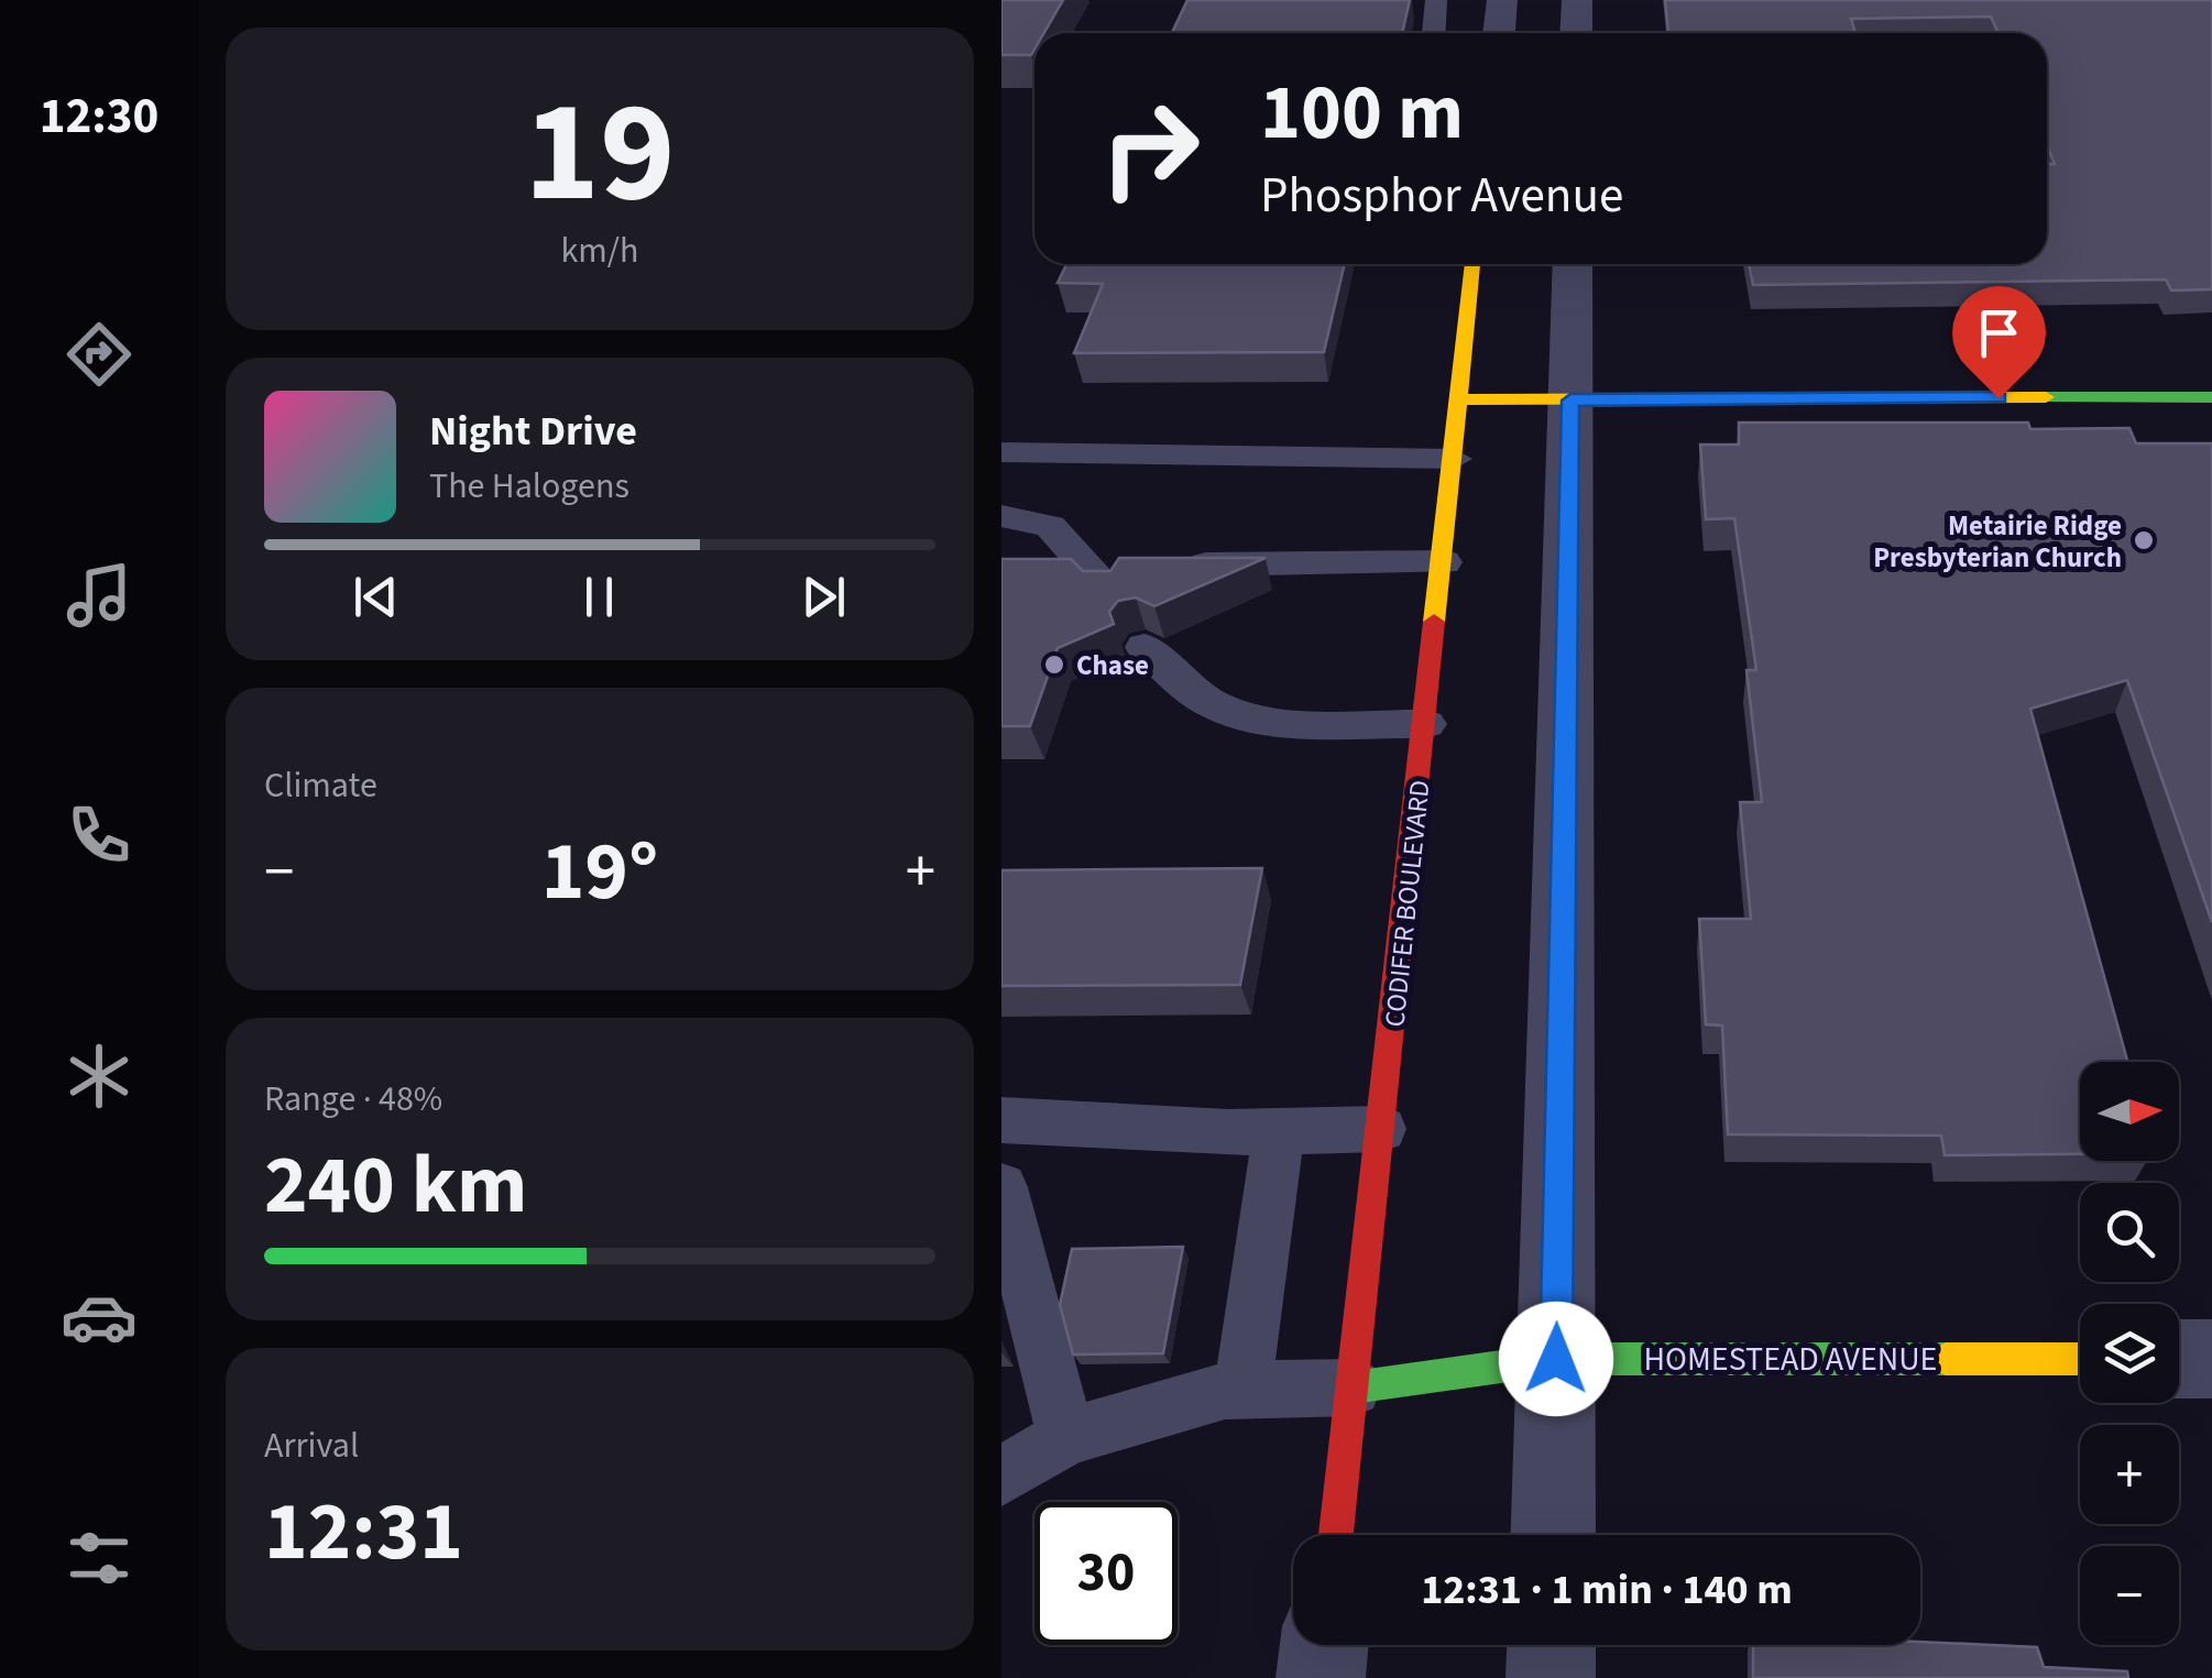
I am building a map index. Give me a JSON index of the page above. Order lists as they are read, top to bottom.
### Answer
{
  "streets": {
    "street": ["CODIFER BOULEVARD", "HOMESTEAD AVENUE"]
  },
  "crossings": [
    ["CODIFER BOULEVARD", "HOMESTEAD AVENUE"]
  ],
  "places": ["Metairie Ridge Presbyterian Church", "Chase"],
  "north": "right",
  "page": {
    "tabs": "12:30",
    "tile": [
      ["19", "km/h"],
      "Climate",
      ["Range · 48%", "240 km"],
      ["Arrival", "12:31"]
    ],
    "turn": ["100 m", "Phosphor Avenue"],
    "song": ["Night Drive", "The Halogens"],
    "heat": ["−", "19°", "+"],
    "map_buttons": ["+", "−"],
    "limit": "30",
    "trip": "12:31 · 1 min · 140 m"
  }
}
